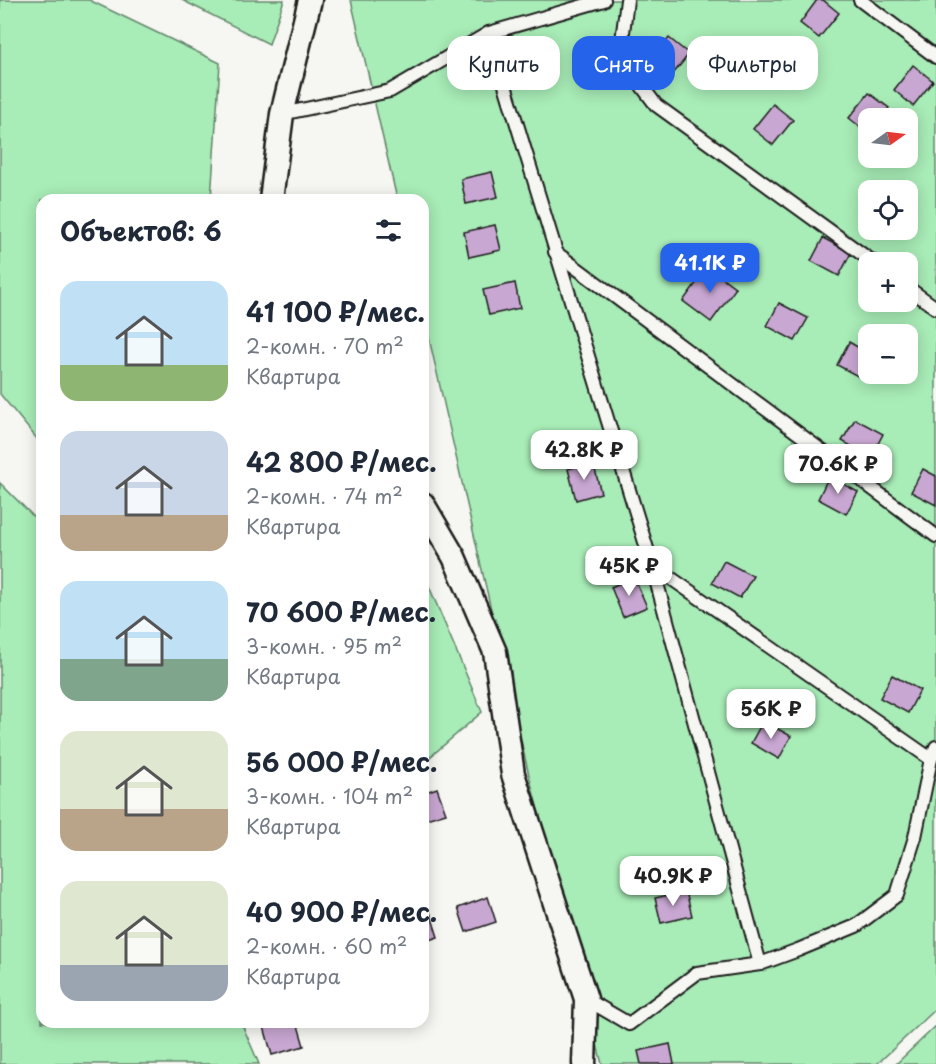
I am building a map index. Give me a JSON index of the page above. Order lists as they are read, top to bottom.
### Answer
{
  "north": "right",
  "page": {
    "chip": ["Купить", "Снять", "Фильтры"],
    "map_buttons": ["+", "−"],
    "heading": "Объектов: 6",
    "price": [
      "41.1K ₽",
      "42.8K ₽",
      "70.6K ₽",
      "45K ₽",
      "56K ₽",
      "40.9K ₽"
    ],
    "list": [
      {
        "name": "41 100 ₽/мес.",
        "note": "2-комн. · 70 m² · Квартира"
      },
      {
        "name": "42 800 ₽/мес.",
        "note": "2-комн. · 74 m² · Квартира"
      },
      {
        "name": "70 600 ₽/мес.",
        "note": "3-комн. · 95 m² · Квартира"
      },
      {
        "name": "56 000 ₽/мес.",
        "note": "3-комн. · 104 m² · Квартира"
      },
      {
        "name": "40 900 ₽/мес.",
        "note": "2-комн. · 60 m² · Квартира"
      }
    ]
  }
}
